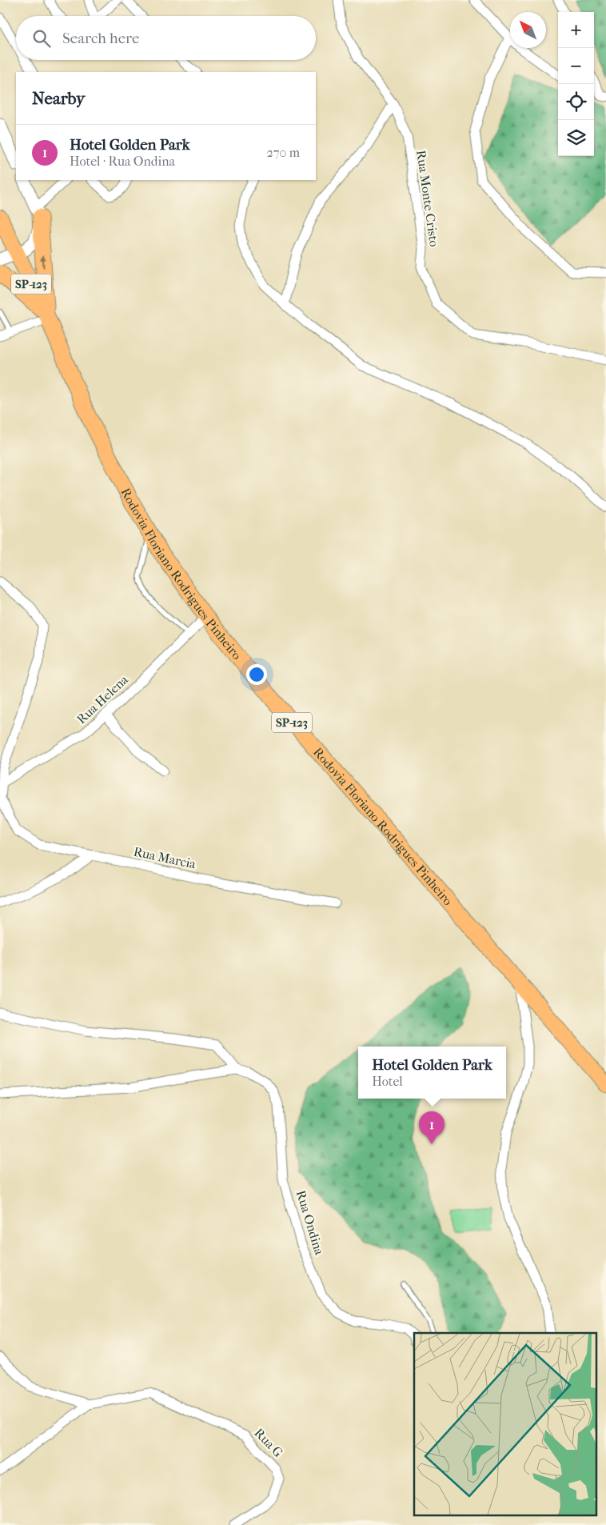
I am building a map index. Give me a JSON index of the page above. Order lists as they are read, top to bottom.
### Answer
{
  "streets": {
    "main road": ["SP-123", "Rodovia Floriano Rodrigues Pinheiro"],
    "street": [
      "Rua Monte Cristo",
      "Rua Helena",
      "Rua Marcia",
      "Rua Ondina",
      "Rua G"
    ]
  },
  "crossings": [
    ["Rodovia Floriano Rodrigues Pinheiro", "Rua Helena"],
    ["Rua Helena", "Rua Marcia"]
  ],
  "north": "top left",
  "page": {
    "map_buttons": ["+", "−"],
    "search": "Search here",
    "heading": "Nearby",
    "list": [
      {
        "mark": "1",
        "name": "Hotel Golden Park",
        "note": "Hotel · Rua Ondina",
        "value": "270 m"
      }
    ],
    "popup": ["Hotel Golden Park", "Hotel"],
    "pins": "1"
  }
}
